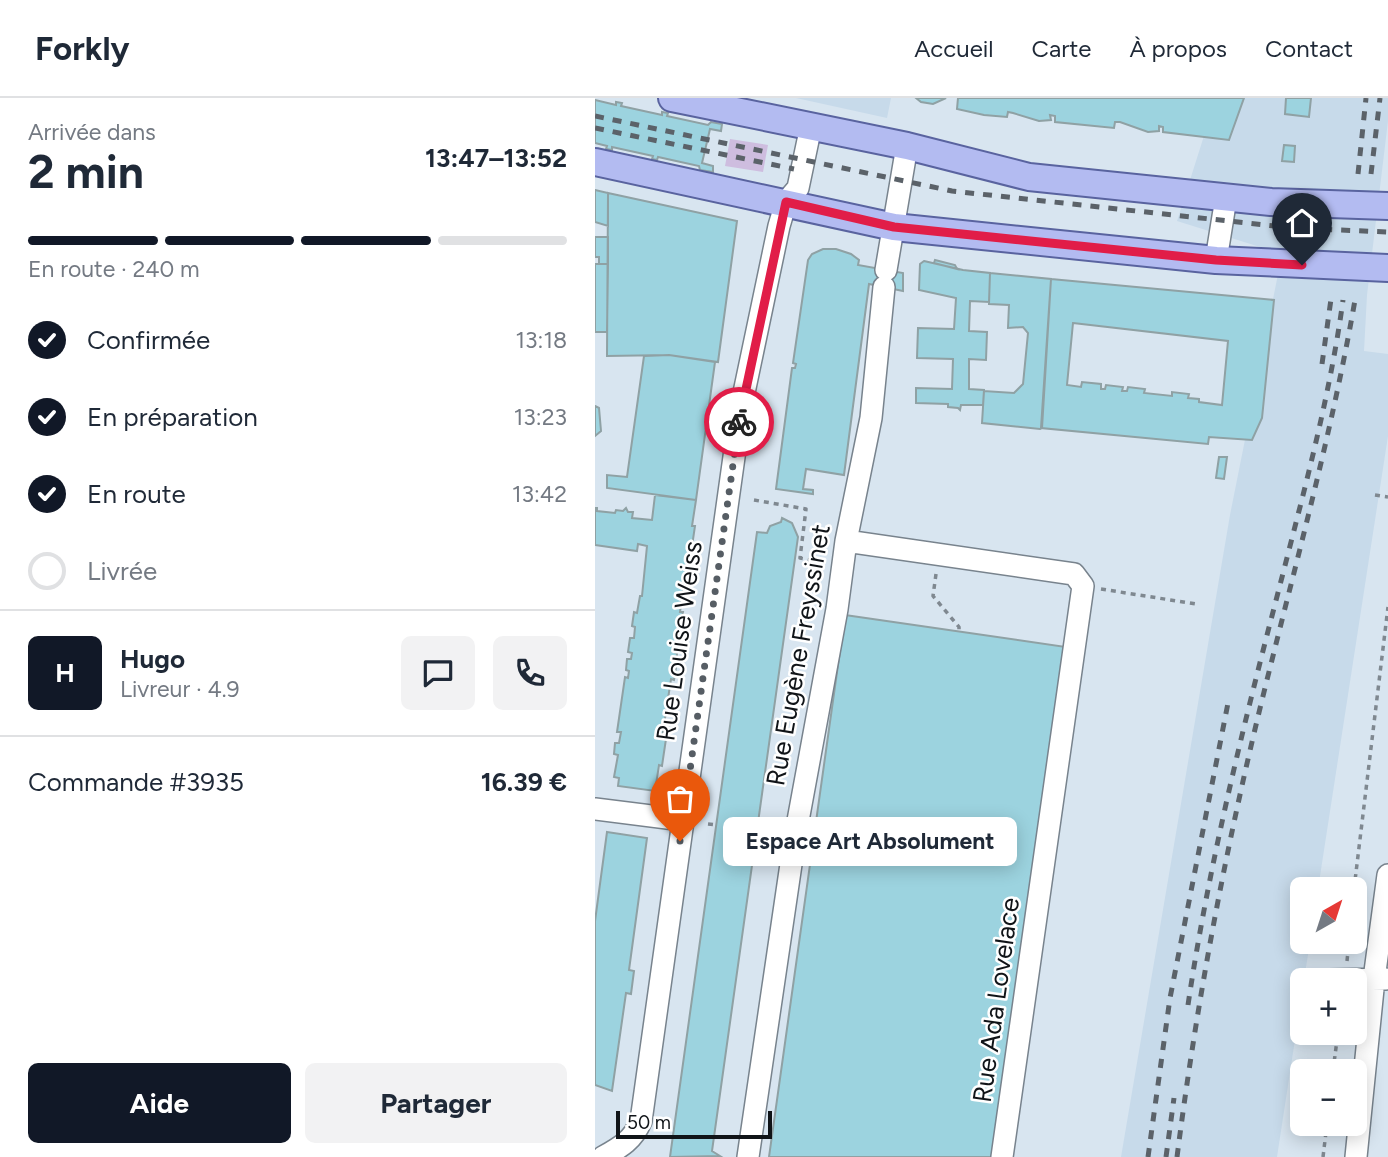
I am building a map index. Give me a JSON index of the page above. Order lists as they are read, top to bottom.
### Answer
{
  "streets": {
    "street": ["Rue Louise Weiss", "Rue Eugène Freyssinet", "Rue Ada Lovelace"]
  },
  "crossings": [
    ["Rue Eugène Freyssinet", "Rue Ada Lovelace"]
  ],
  "places": ["Espace Art Absolument"],
  "scale_bar": "50 m",
  "north": "top right",
  "page": {
    "header": "Forkly",
    "nav": [
      "Accueil",
      "Carte",
      "À propos",
      "Contact"
    ],
    "heading": ["2 min", "Arrivée dans", "13:47–13:52"],
    "panel": [
      "Hugo",
      "Livreur · 4.9",
      "Commande #3935",
      "16.39 €"
    ],
    "bar": "En route · 240 m",
    "list": [
      ["Confirmée", "13:18"],
      ["En préparation", "13:23"],
      ["En route", "13:42"],
      "Livrée"
    ],
    "round": "H",
    "bubble": "Espace Art Absolument",
    "map_buttons": ["+", "−"],
    "buttons": ["Aide", "Partager"],
    "scale": "50 m"
  }
}
